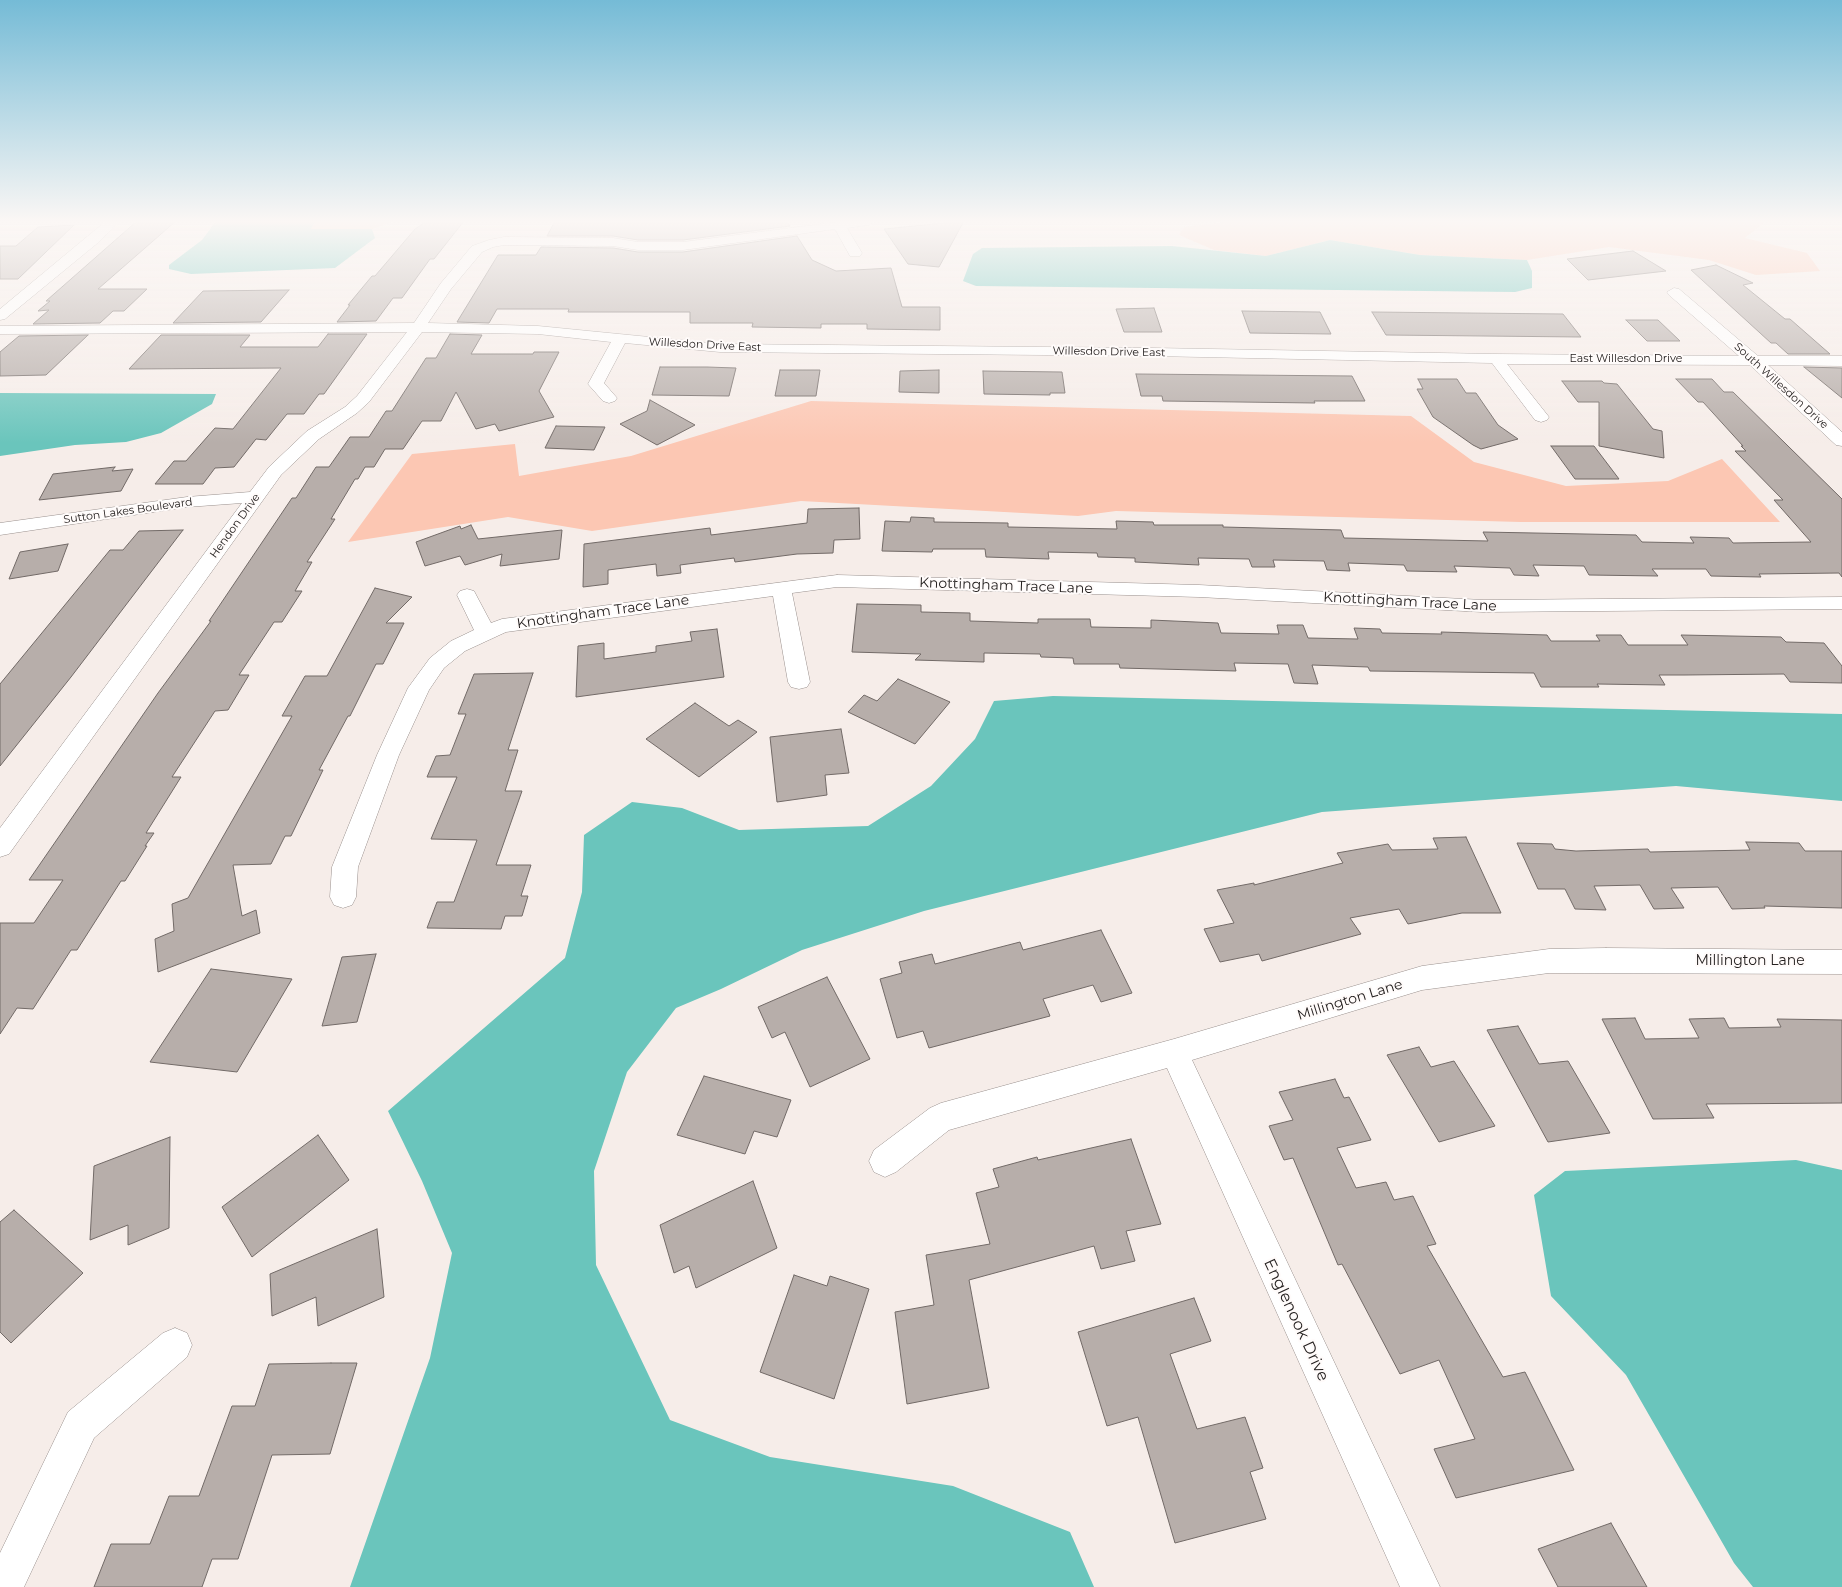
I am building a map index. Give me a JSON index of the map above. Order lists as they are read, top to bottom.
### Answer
{
  "streets": {
    "street": [
      "Willesdon Drive East",
      "East Willesdon Drive",
      "South Willesdon Drive",
      "Sutton Lakes Boulevard",
      "Hendon Drive",
      "Knottingham Trace Lane",
      "Millington Lane",
      "Englenook Drive"
    ]
  },
  "crossings": [
    ["Willesdon Drive East", "East Willesdon Drive"],
    ["Willesdon Drive East", "Hendon Drive"],
    ["East Willesdon Drive", "South Willesdon Drive"],
    ["Sutton Lakes Boulevard", "Hendon Drive"],
    ["Millington Lane", "Englenook Drive"]
  ]
}
